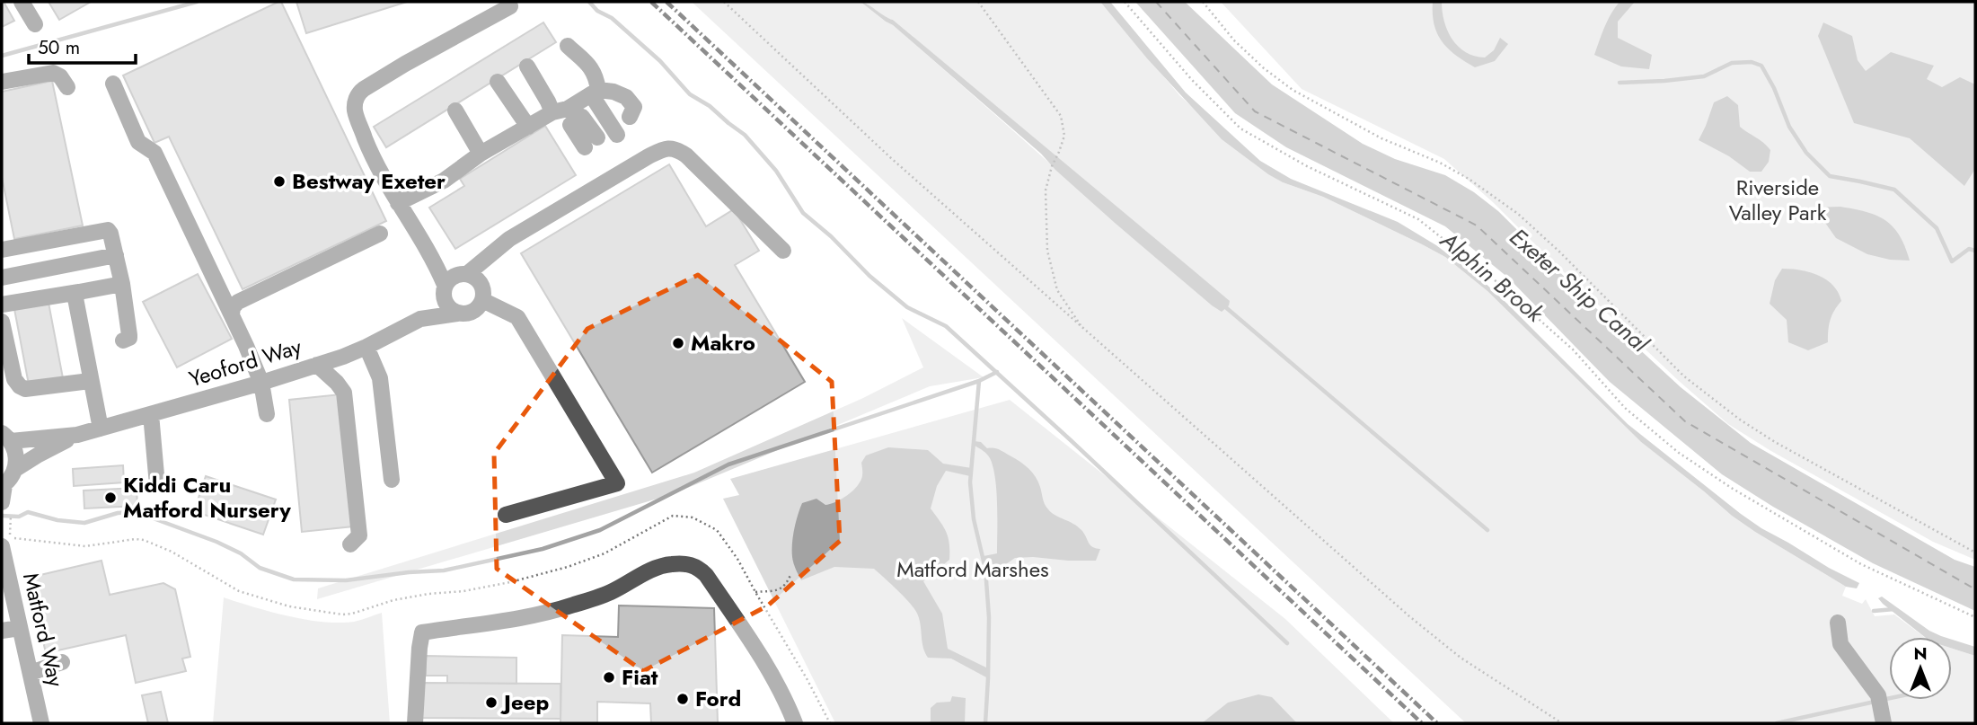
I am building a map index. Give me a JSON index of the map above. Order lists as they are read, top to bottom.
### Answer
{
  "streets": {
    "street": ["Yeoford Way", "Matford Way"]
  },
  "water": ["Alphin Brook", "Exeter Ship Canal"],
  "parks": ["Riverside Valley Park", "Matford Marshes"],
  "places": [
    "Bestway Exeter",
    "Makro",
    "Kiddi Caru Matford Nursery",
    "Fiat",
    "Ford",
    "Jeep"
  ],
  "scale_bar": "50 m",
  "north": "top"
}
